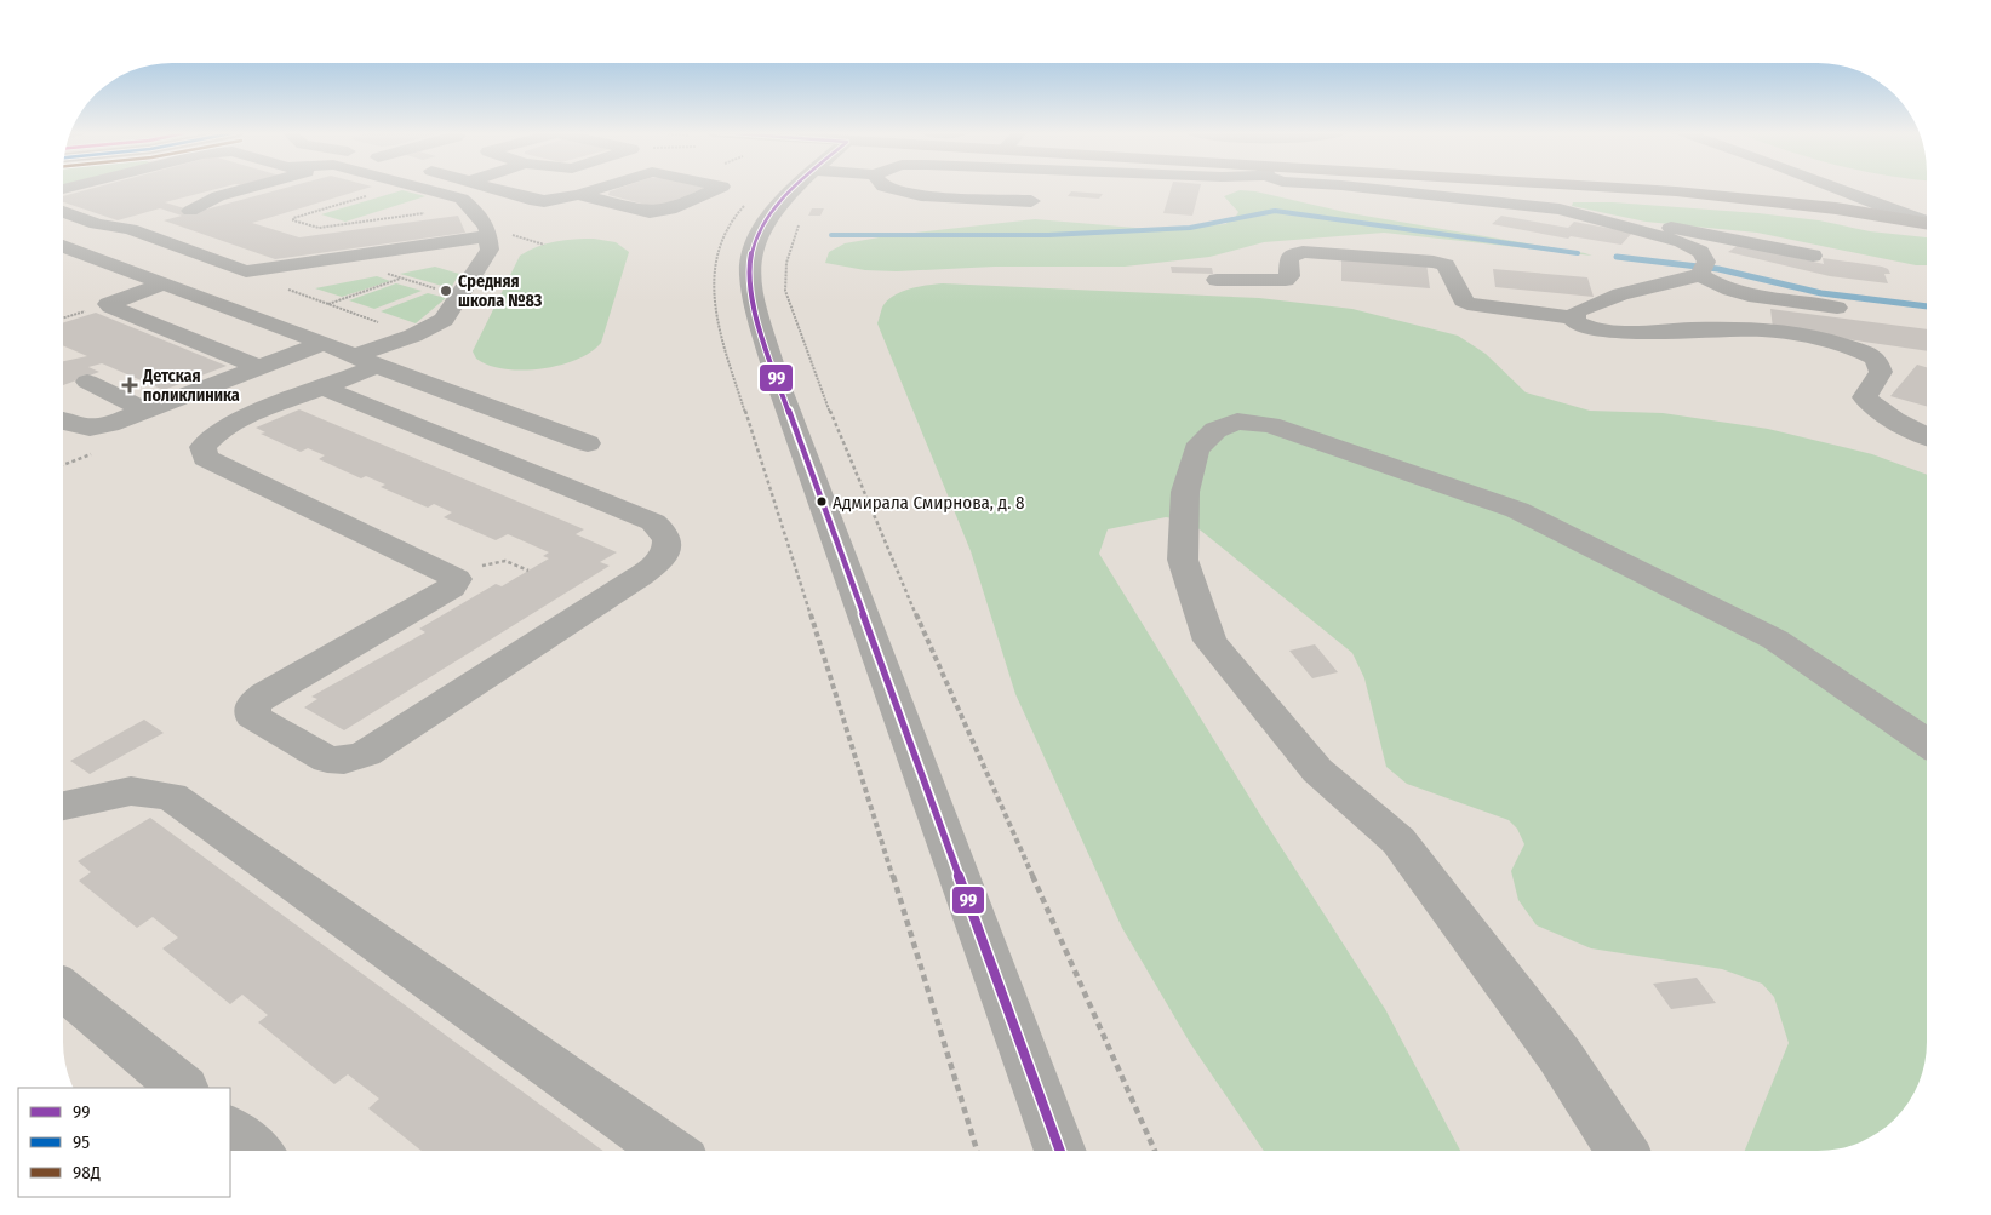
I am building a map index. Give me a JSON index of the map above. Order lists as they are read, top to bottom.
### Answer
{
  "places": {
    "other": ["Средняя школа №83", "Адмирала Смирнова, д. 8"],
    "health": ["Детская поликлиника"]
  },
  "lines": ["transit line 99"],
  "legend": ["99", "95", "98Д"]
}
